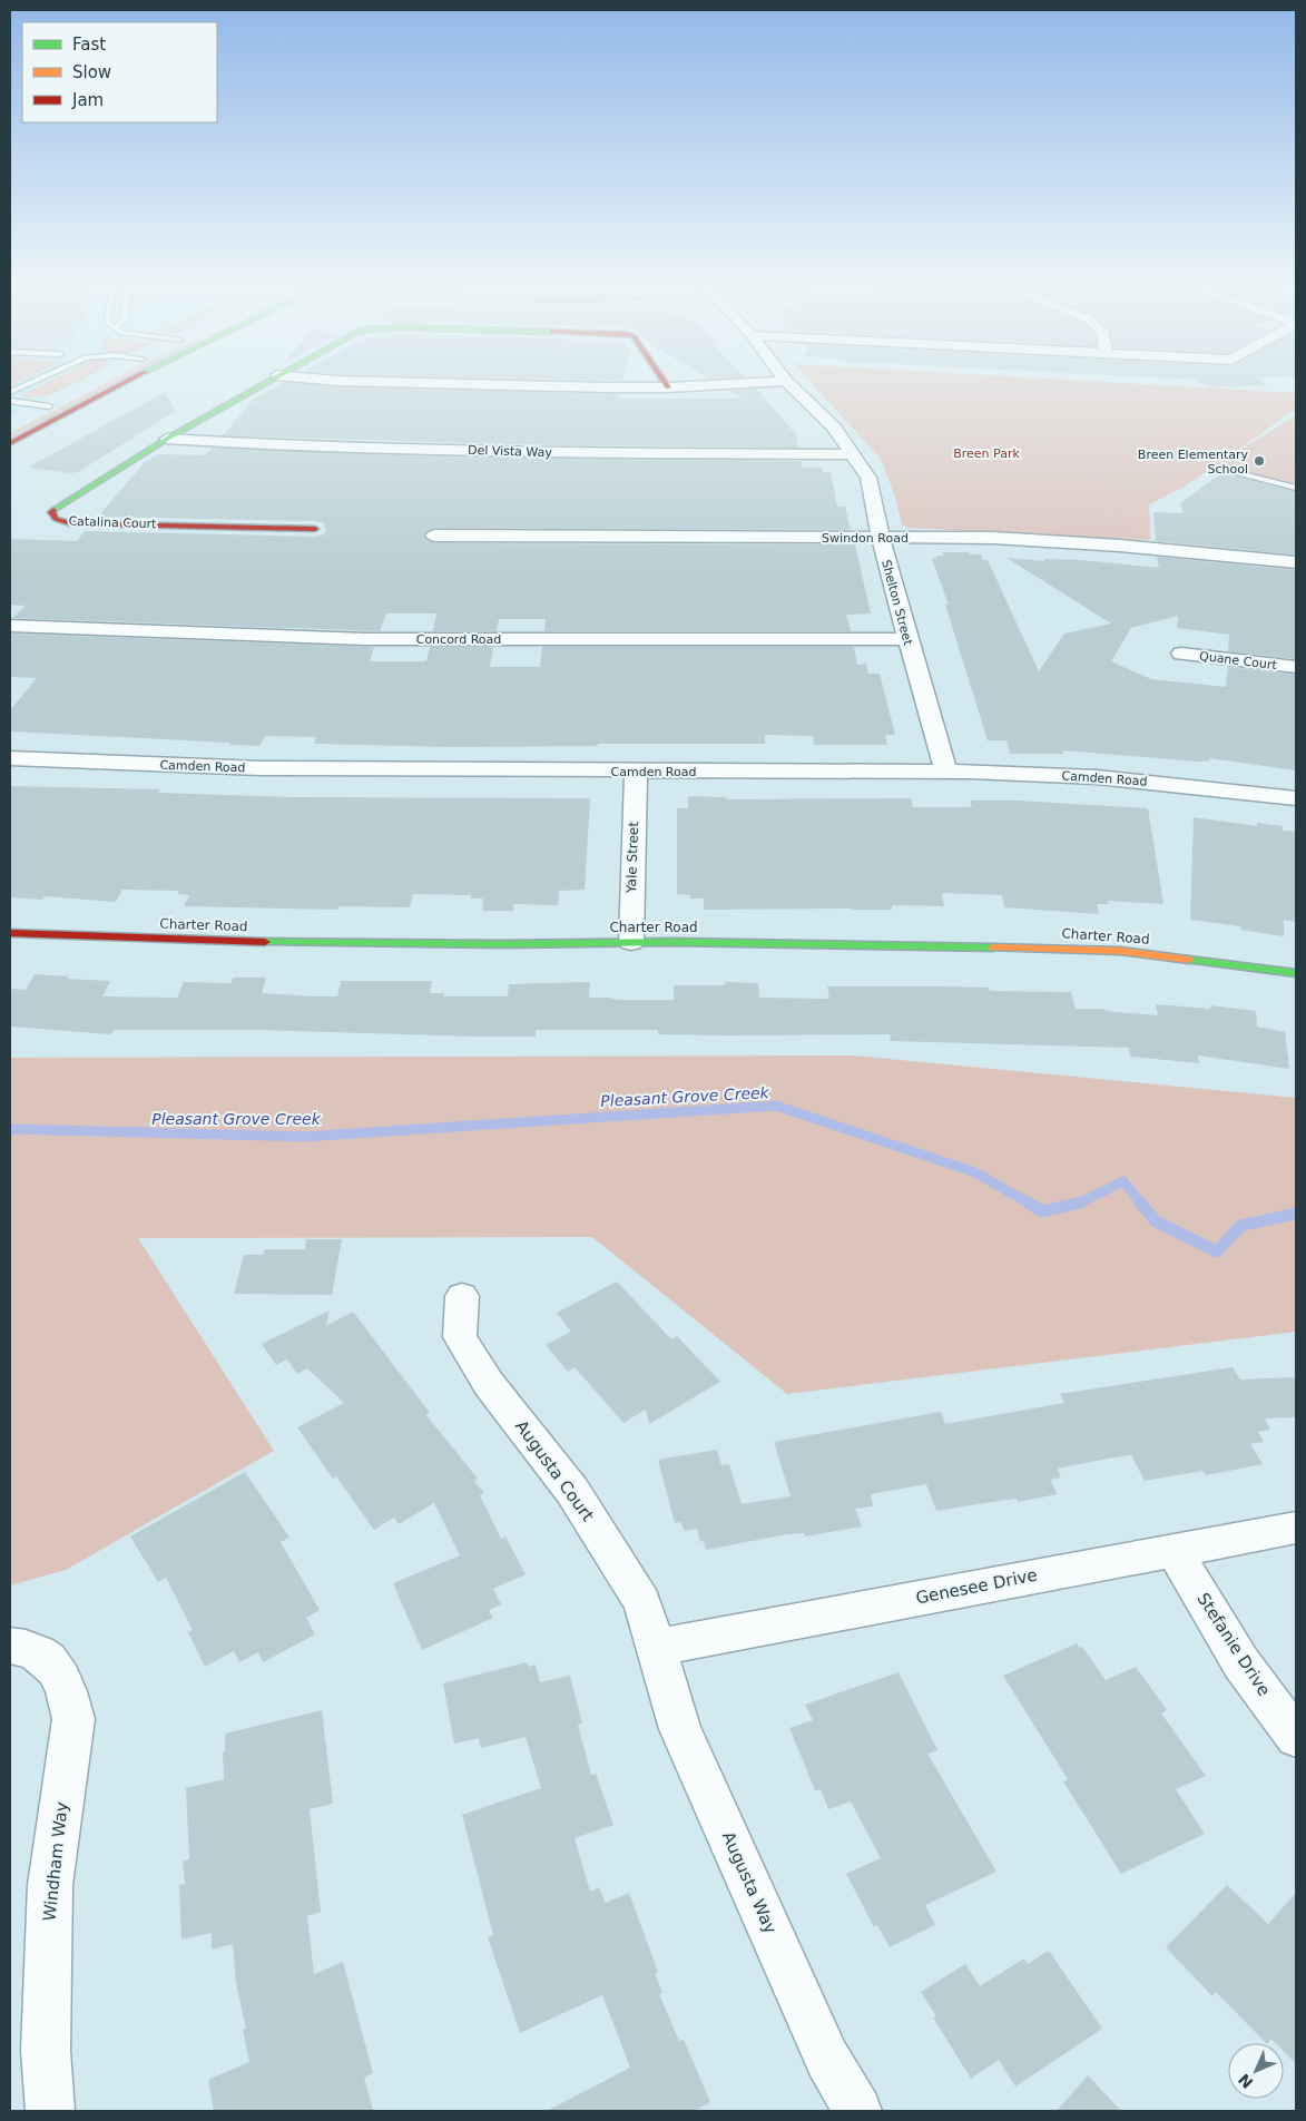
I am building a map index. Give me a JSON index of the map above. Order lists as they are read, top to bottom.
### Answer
{
  "streets": {
    "street": [
      "Del Vista Way",
      "Catalina Court",
      "Swindon Road",
      "Shelton Street",
      "Concord Road",
      "Quane Court",
      "Camden Road",
      "Yale Street",
      "Charter Road",
      "Augusta Court",
      "Genesee Drive",
      "Stefanie Drive",
      "Windham Way",
      "Augusta Way"
    ]
  },
  "crossings": [
    ["Del Vista Way", "Catalina Court"],
    ["Del Vista Way", "Shelton Street"],
    ["Swindon Road", "Shelton Street"],
    ["Shelton Street", "Concord Road"],
    ["Shelton Street", "Camden Road"],
    ["Camden Road", "Yale Street"],
    ["Yale Street", "Charter Road"],
    ["Augusta Court", "Genesee Drive"],
    ["Augusta Court", "Augusta Way"],
    ["Genesee Drive", "Stefanie Drive"],
    ["Genesee Drive", "Augusta Way"]
  ],
  "water": ["Pleasant Grove Creek"],
  "parks": ["Breen Park"],
  "places": ["Breen Elementary School"],
  "legend": ["Fast", "Slow", "Jam"],
  "north": "bottom left"
}
